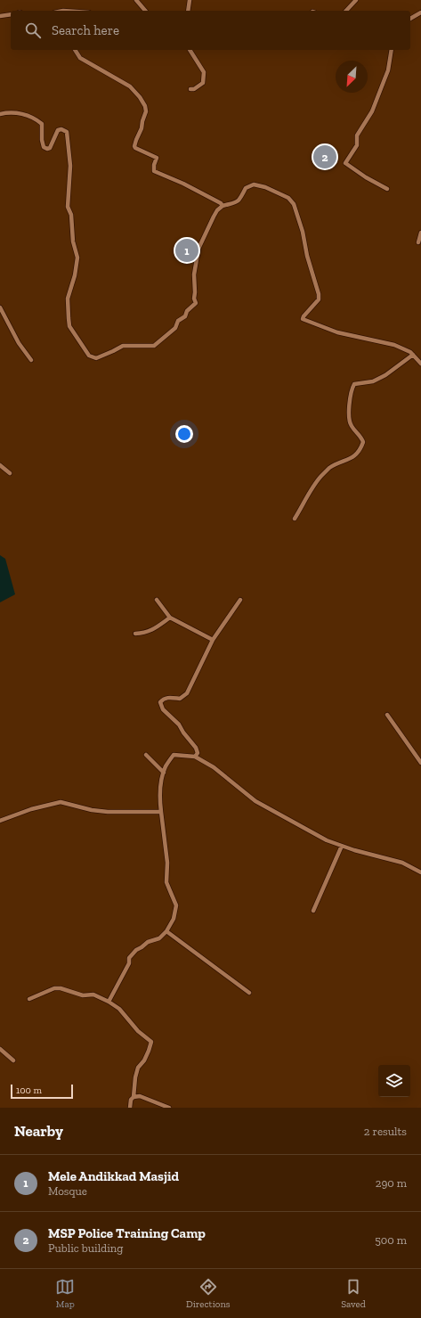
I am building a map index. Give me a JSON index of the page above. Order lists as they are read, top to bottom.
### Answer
{
  "scale_bar": "100 m",
  "north": "bottom left",
  "page": {
    "search": "Search here",
    "pins": ["2", "1"],
    "scale": "100 m",
    "heading": ["Nearby", "2 results"],
    "list": [
      {
        "mark": "1",
        "name": "Mele Andikkad Masjid",
        "note": "Mosque",
        "value": "290 m"
      },
      {
        "mark": "2",
        "name": "MSP Police Training Camp",
        "note": "Public building",
        "value": "500 m"
      }
    ],
    "nav": ["Map", "Directions", "Saved"]
  }
}
